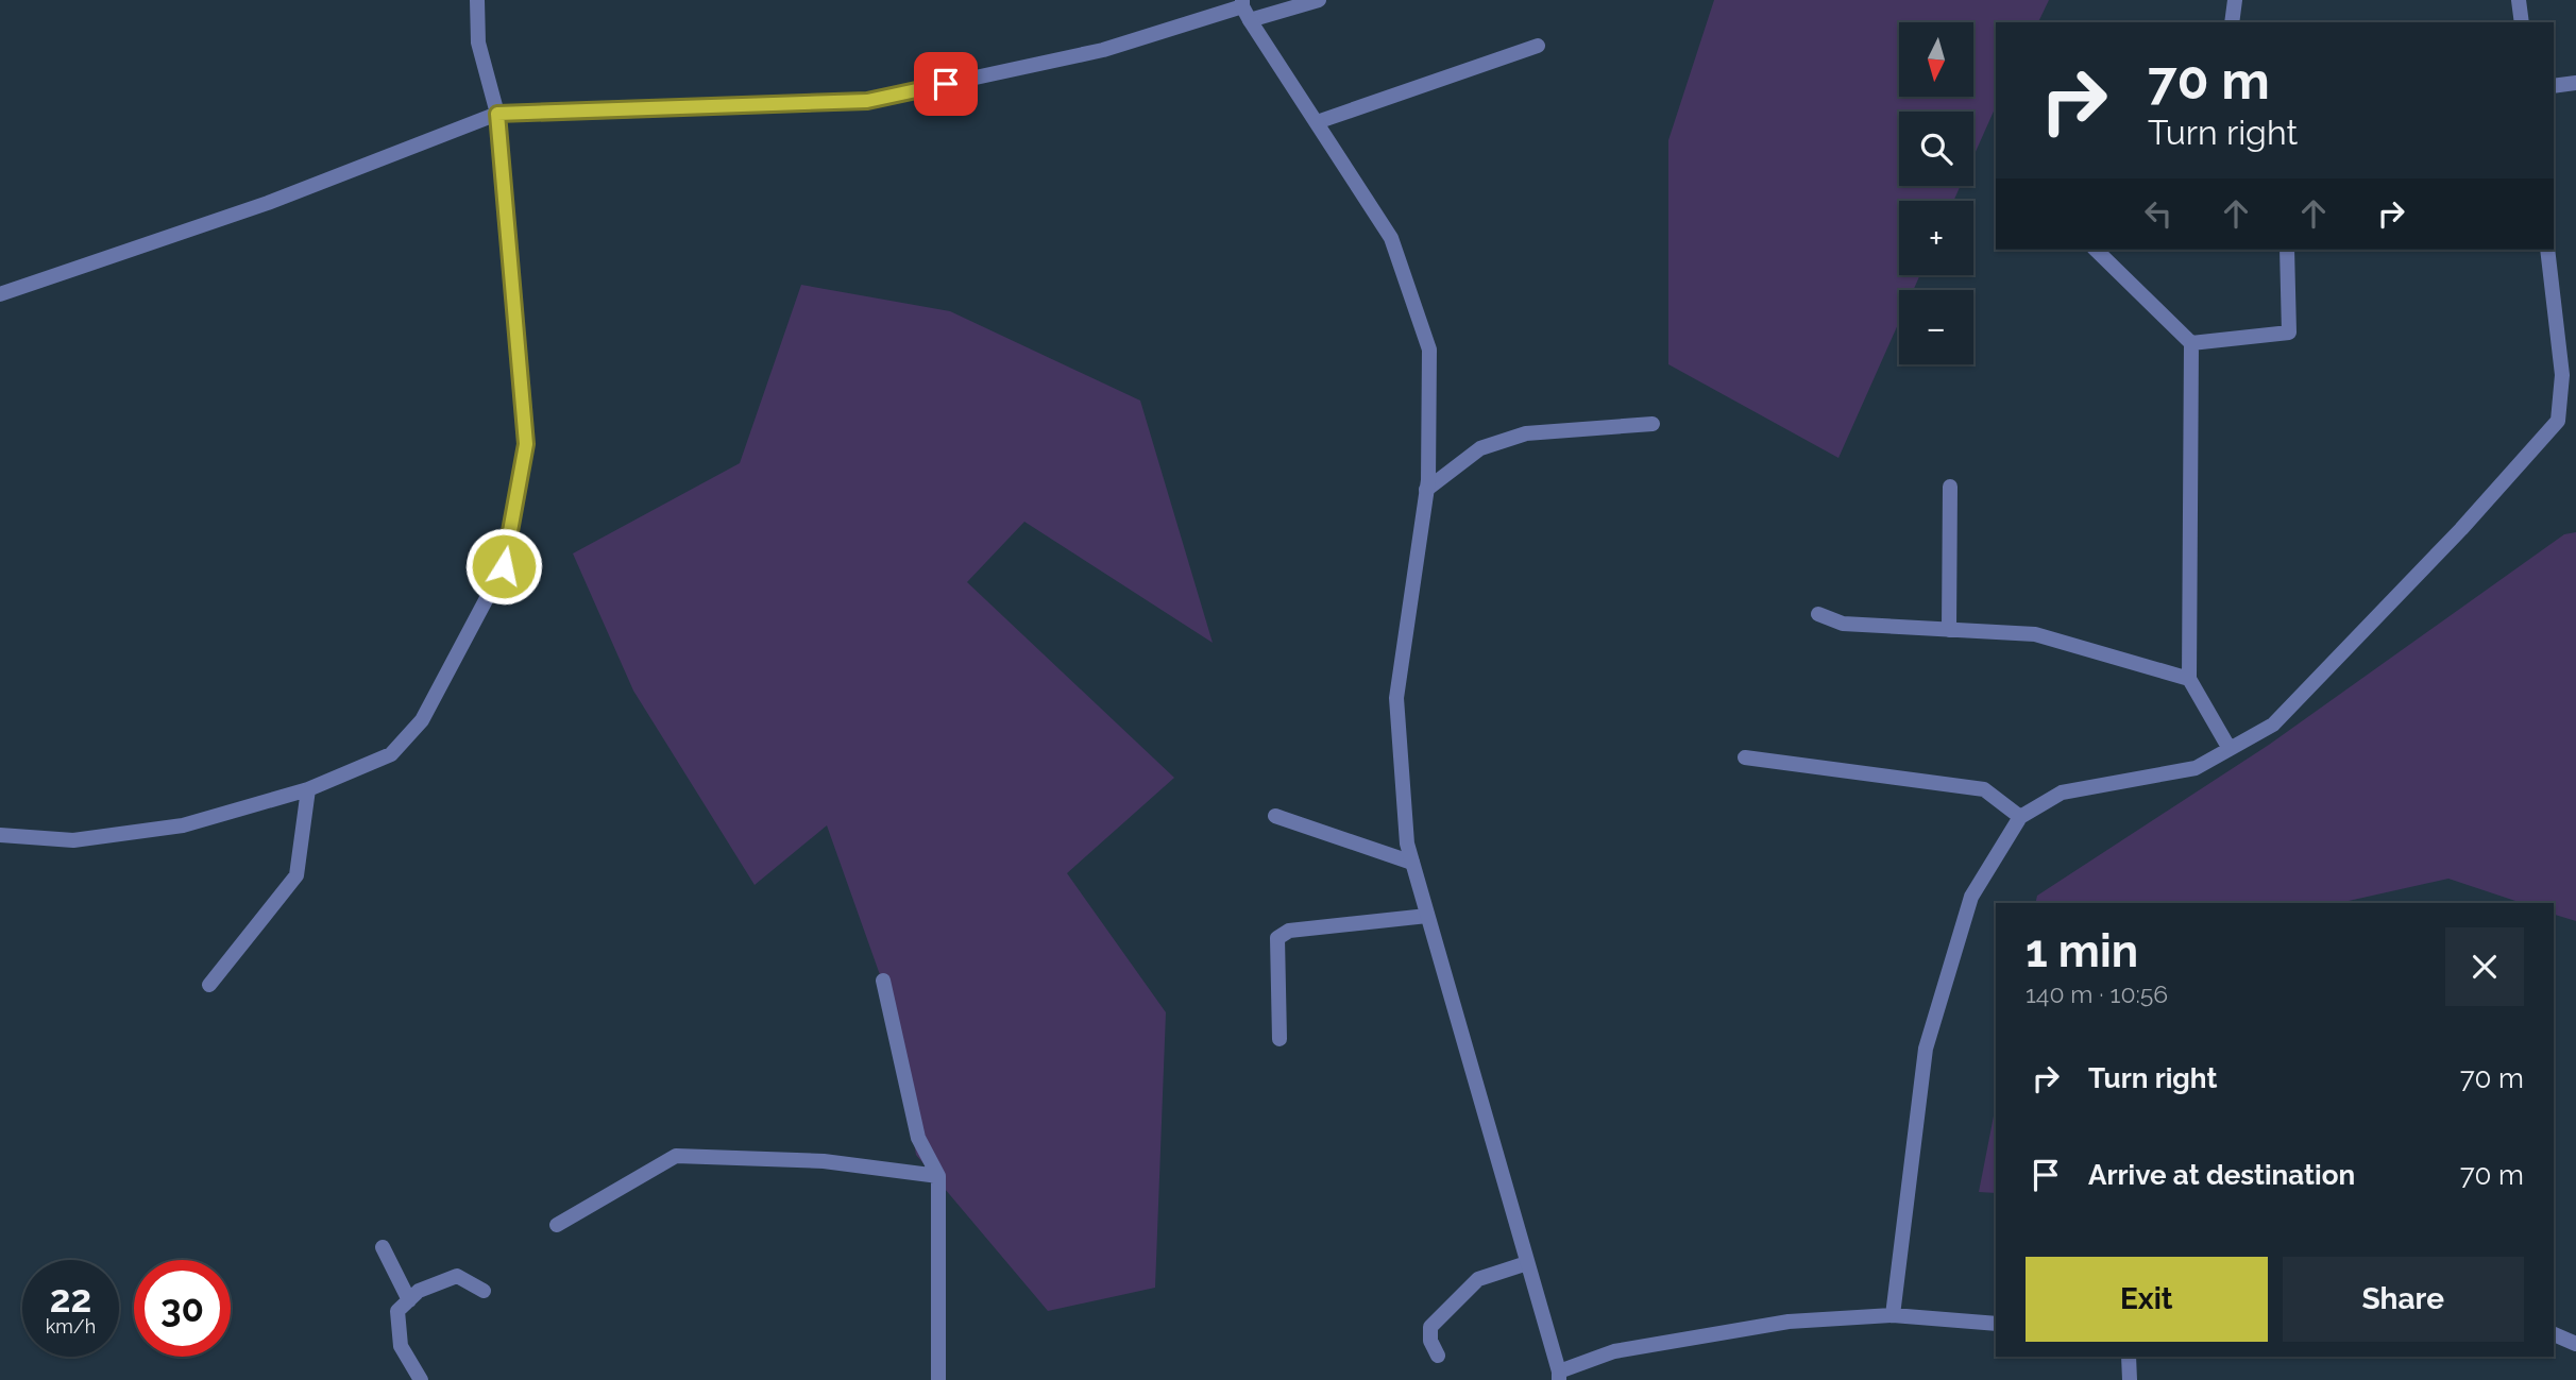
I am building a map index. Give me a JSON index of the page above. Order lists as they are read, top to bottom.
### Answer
{
  "north": "bottom",
  "page": {
    "map_buttons": ["+", "−"],
    "turn": ["70 m", "Turn right"],
    "heading": ["1 min", "140 m · 10:56"],
    "list": [
      {
        "name": "Turn right",
        "value": "70 m"
      },
      {
        "name": "Arrive at destination",
        "value": "70 m"
      }
    ],
    "buttons": ["Exit", "Share"],
    "speed": "22 km/h",
    "limit": "30"
  }
}
